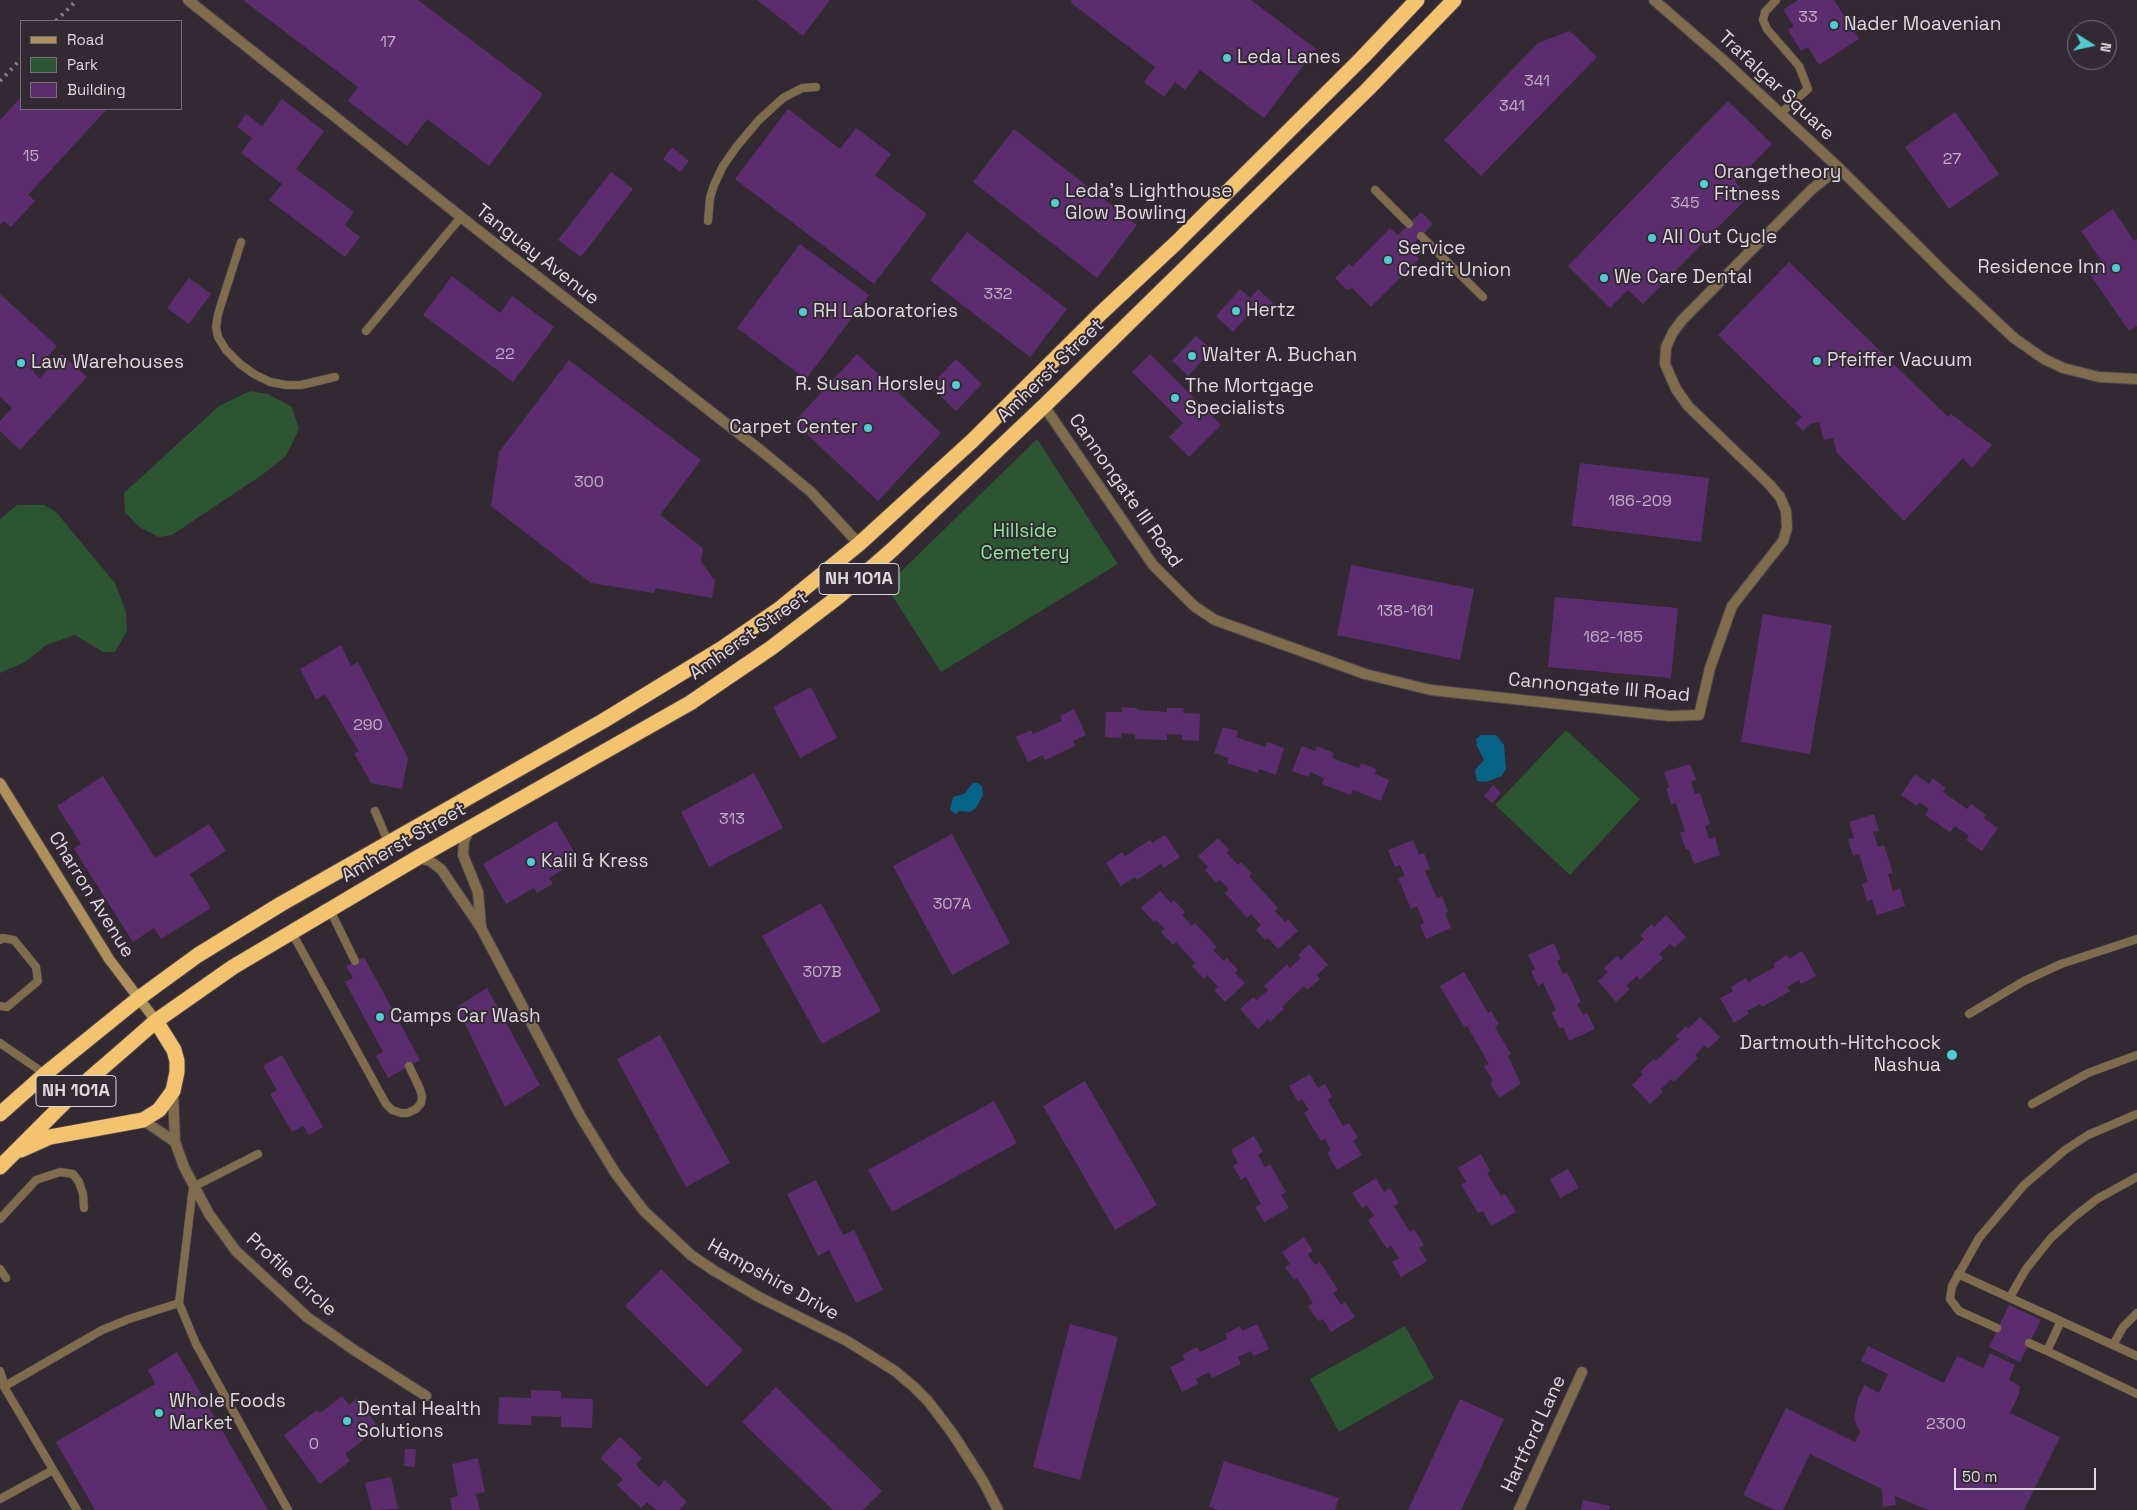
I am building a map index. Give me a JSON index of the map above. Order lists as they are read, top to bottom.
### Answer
{
  "streets": {
    "highway": ["Amherst Street", "NH 101A"],
    "street": [
      "Trafalgar Square",
      "Tanguay Avenue",
      "Cannongate III Road",
      "Charron Avenue",
      "Profile Circle",
      "Hampshire Drive",
      "Hartford Lane"
    ]
  },
  "crossings": [
    ["Trafalgar Square", "Cannongate III Road"],
    ["Tanguay Avenue", "Amherst Street"],
    ["Amherst Street", "Cannongate III Road"],
    ["Amherst Street", "Charron Avenue"],
    ["Amherst Street", "Hampshire Drive"]
  ],
  "parks": ["Hillside Cemetery"],
  "places": [
    "Nader Moavenian",
    "Leda Lanes",
    "Orangetheory Fitness",
    "Leda's Lighthouse Glow Bowling",
    "All Out Cycle",
    "Service Credit Union",
    "Residence Inn",
    "We Care Dental",
    "Hertz",
    "RH Laboratories",
    "Walter A. Buchan",
    "Pfeiffer Vacuum",
    "Law Warehouses",
    "R. Susan Horsley",
    "The Mortgage Specialists",
    "Carpet Center",
    "Kalil & Kress",
    "Camps Car Wash",
    "Dartmouth-Hitchcock Nashua",
    "Whole Foods Market",
    "Dental Health Solutions"
  ],
  "house_numbers": [
    "33",
    "17",
    "341",
    "341",
    "15",
    "27",
    "345",
    "332",
    "22",
    "300",
    "186-209",
    "138-161",
    "162-185",
    "290",
    "313",
    "307A",
    "307B",
    "2300",
    "0"
  ],
  "legend": ["Road", "Park", "Building"],
  "scale_bar": "50 m",
  "north": "right"
}
